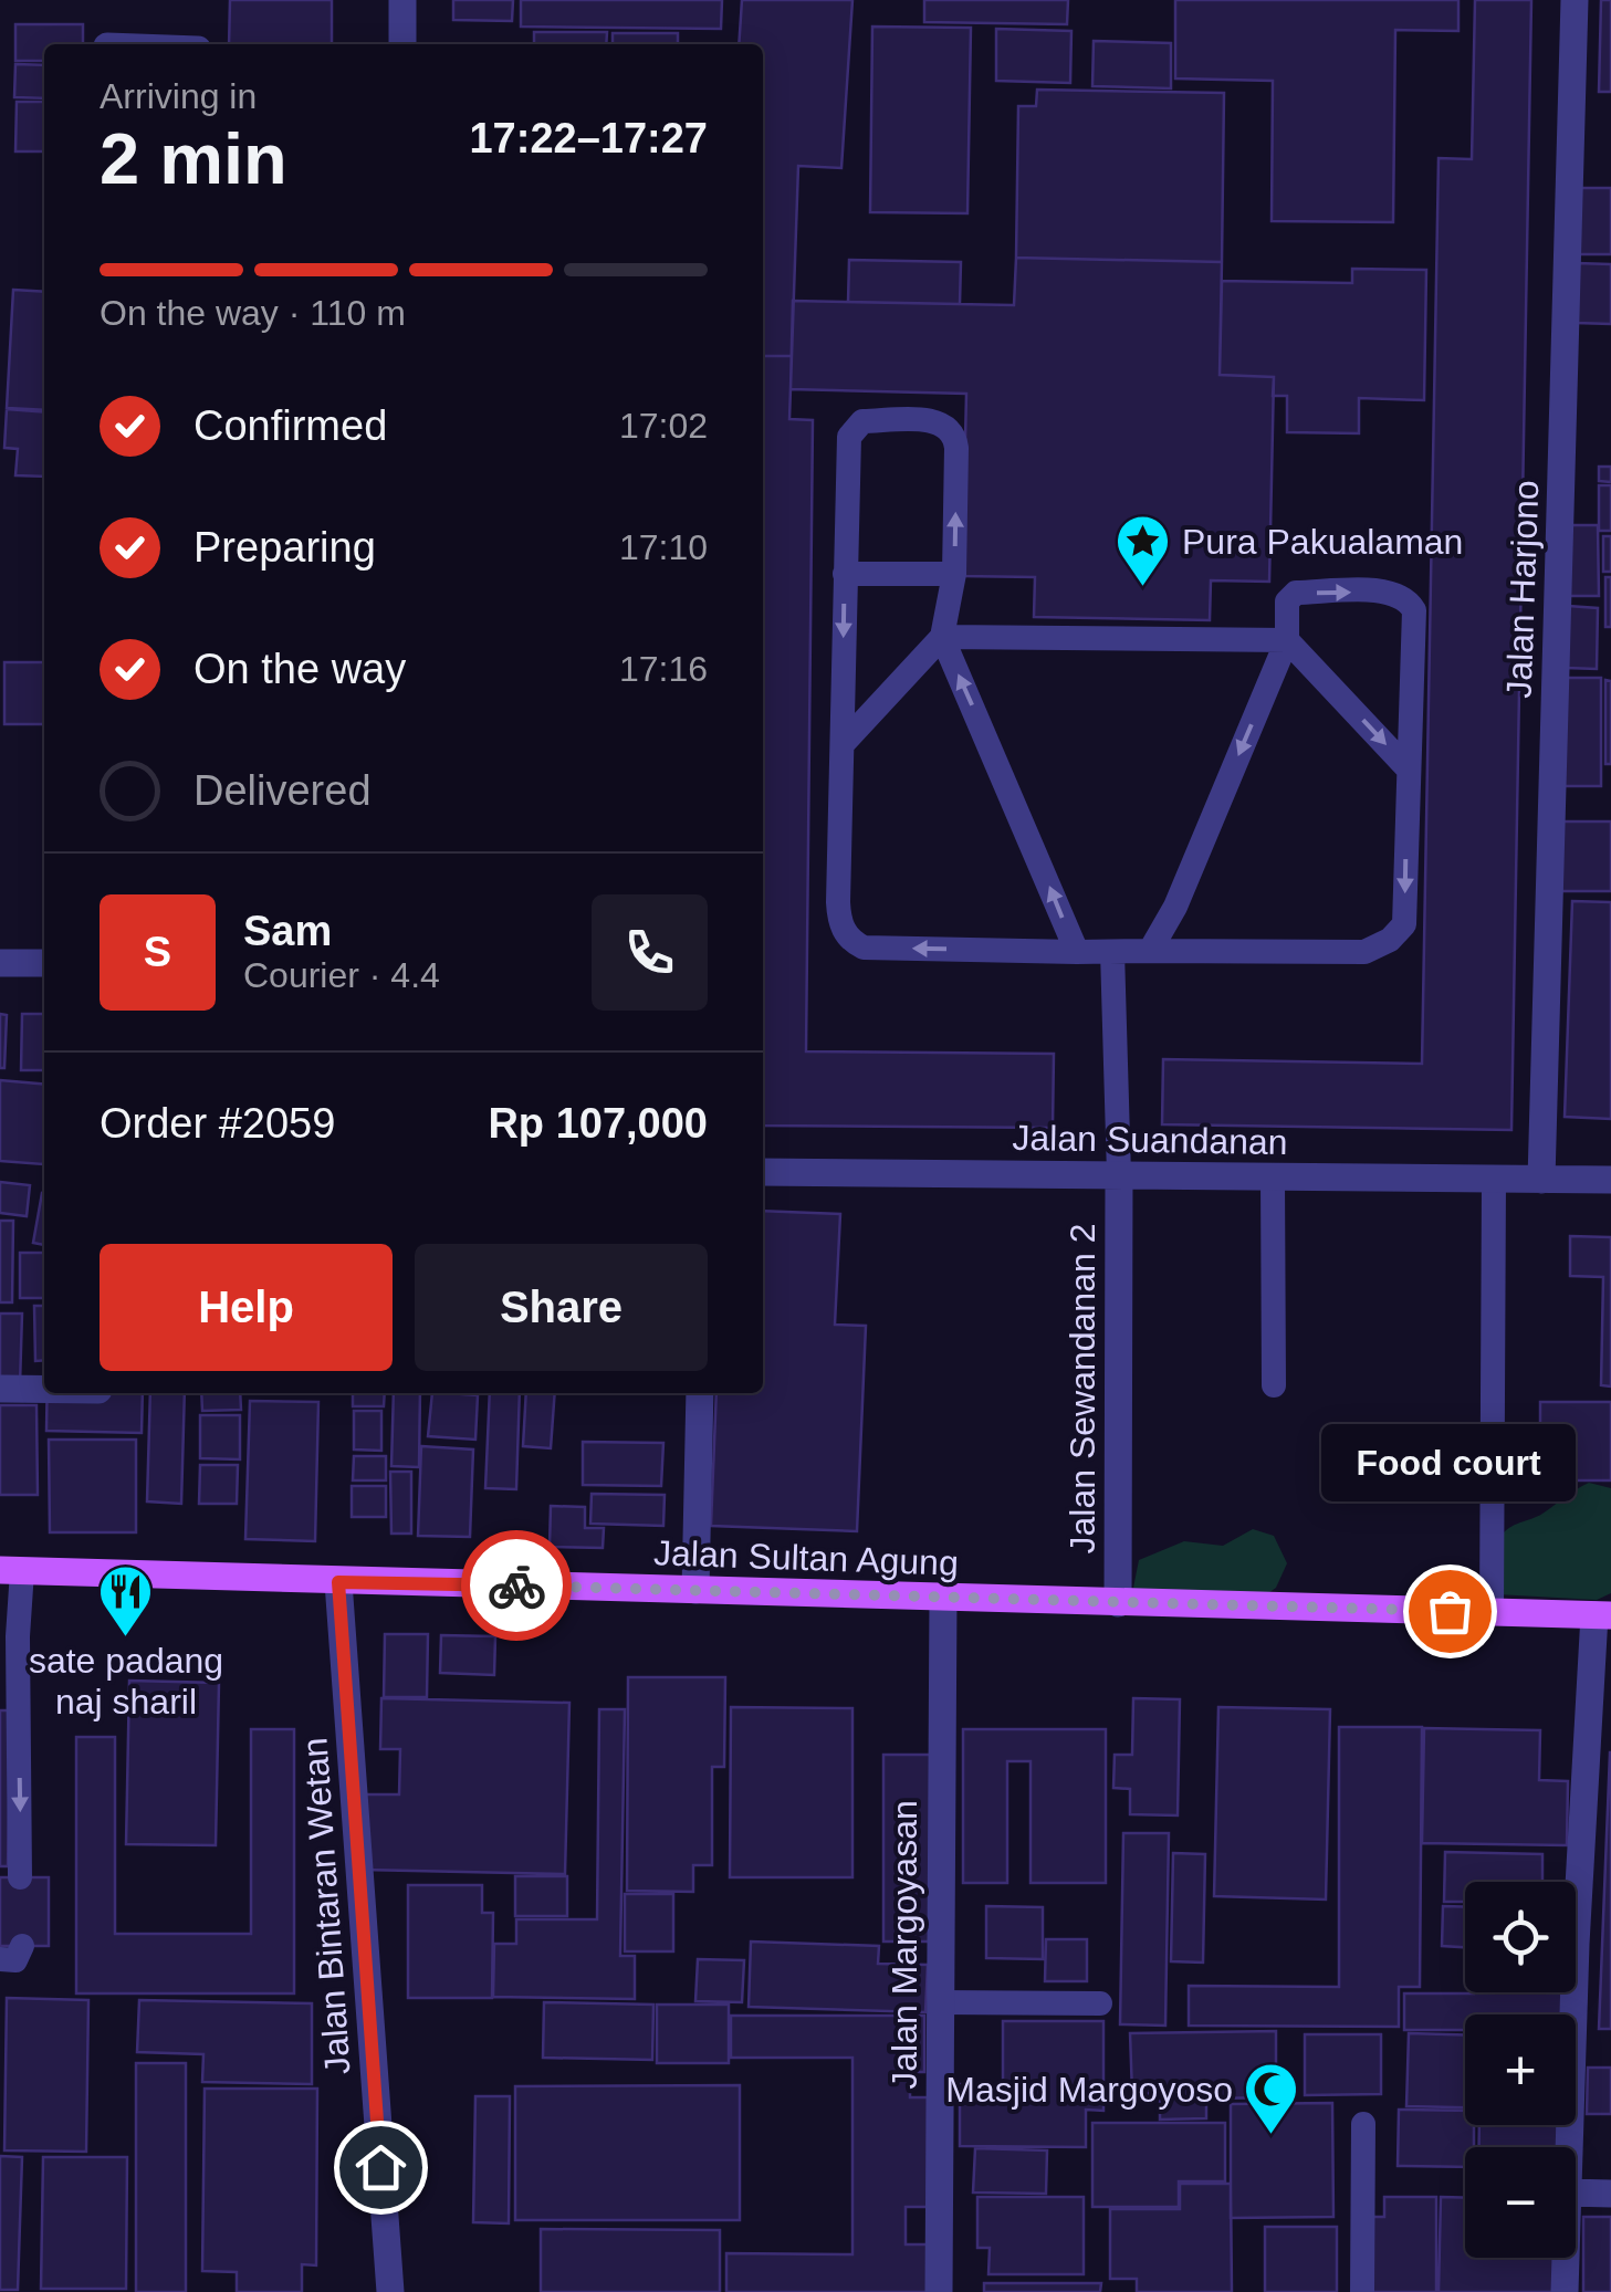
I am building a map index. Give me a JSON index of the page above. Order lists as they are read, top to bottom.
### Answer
{
  "streets": {
    "main road": ["Jalan Sultan Agung"],
    "street": [
      "Jalan Harjono",
      "Jalan Suandanan",
      "Jalan Sewandanan 2",
      "Jalan Bintaran Wetan",
      "Jalan Margoyasan"
    ]
  },
  "crossings": [
    ["Jalan Harjono", "Jalan Suandanan"],
    ["Jalan Suandanan", "Jalan Sewandanan 2"],
    ["Jalan Sewandanan 2", "Jalan Sultan Agung"],
    ["Jalan Sultan Agung", "Jalan Bintaran Wetan"],
    ["Jalan Sultan Agung", "Jalan Margoyasan"]
  ],
  "places": {
    "place": ["Pura Pakualaman"],
    "other": ["Food court"],
    "restaurant": ["sate padang naj sharil"],
    "mosque": ["Masjid Margoyoso"]
  },
  "page": {
    "heading": ["2 min", "Arriving in", "17:22–17:27"],
    "panel": [
      "Sam",
      "Courier · 4.4",
      "Order #2059",
      "Rp 107,000"
    ],
    "bar": "On the way · 110 m",
    "list": [
      ["Confirmed", "17:02"],
      ["Preparing", "17:10"],
      ["On the way", "17:16"],
      "Delivered"
    ],
    "round": "S",
    "buttons": ["Help", "Share"],
    "bubble": "Food court",
    "map_buttons": ["+", "−"]
  }
}
